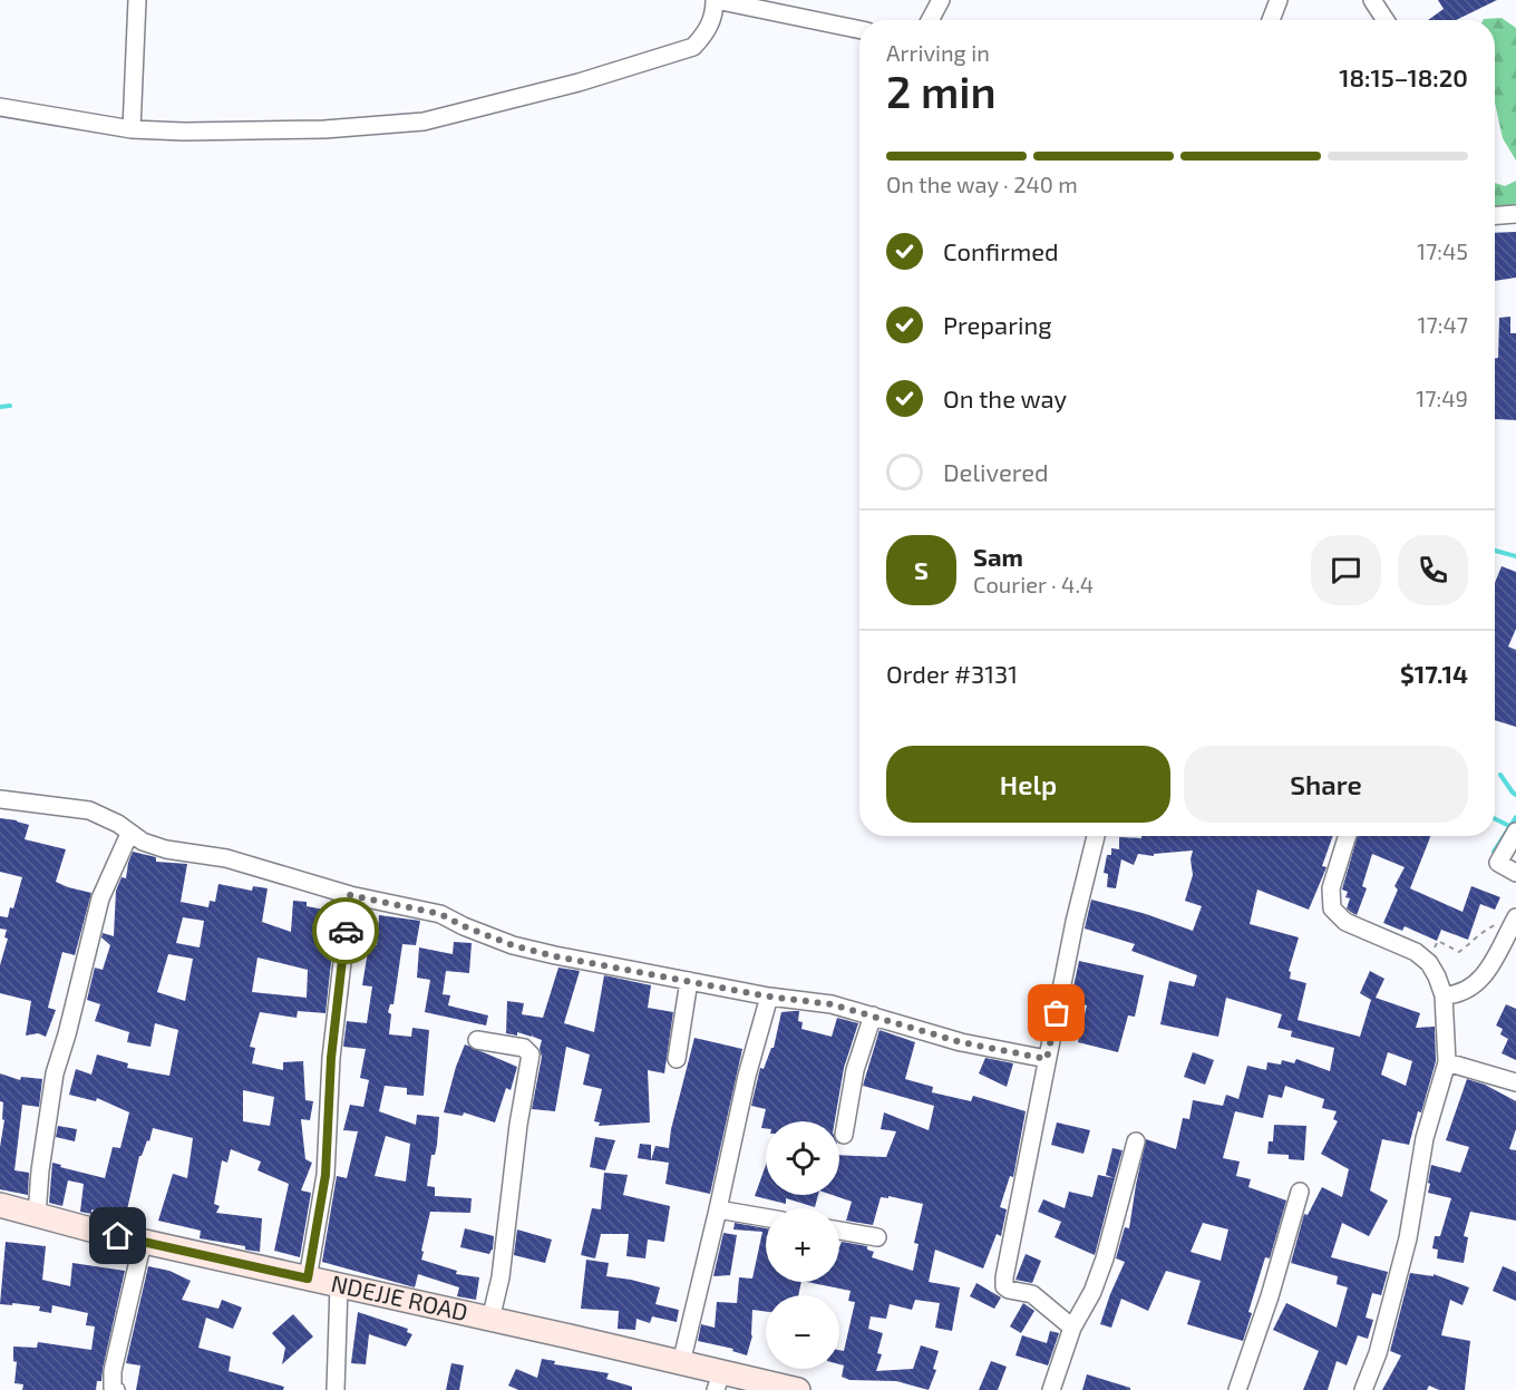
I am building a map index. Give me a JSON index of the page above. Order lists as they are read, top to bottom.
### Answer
{
  "streets": {
    "street": ["NDEJJE ROAD"]
  },
  "page": {
    "heading": ["2 min", "Arriving in", "18:15–18:20"],
    "panel": [
      "Sam",
      "Courier · 4.4",
      "Order #3131",
      "$17.14"
    ],
    "bar": "On the way · 240 m",
    "list": [
      ["Confirmed", "17:45"],
      ["Preparing", "17:47"],
      ["On the way", "17:49"],
      "Delivered"
    ],
    "round": "S",
    "buttons": ["Help", "Share"],
    "map_buttons": ["+", "−"]
  }
}
